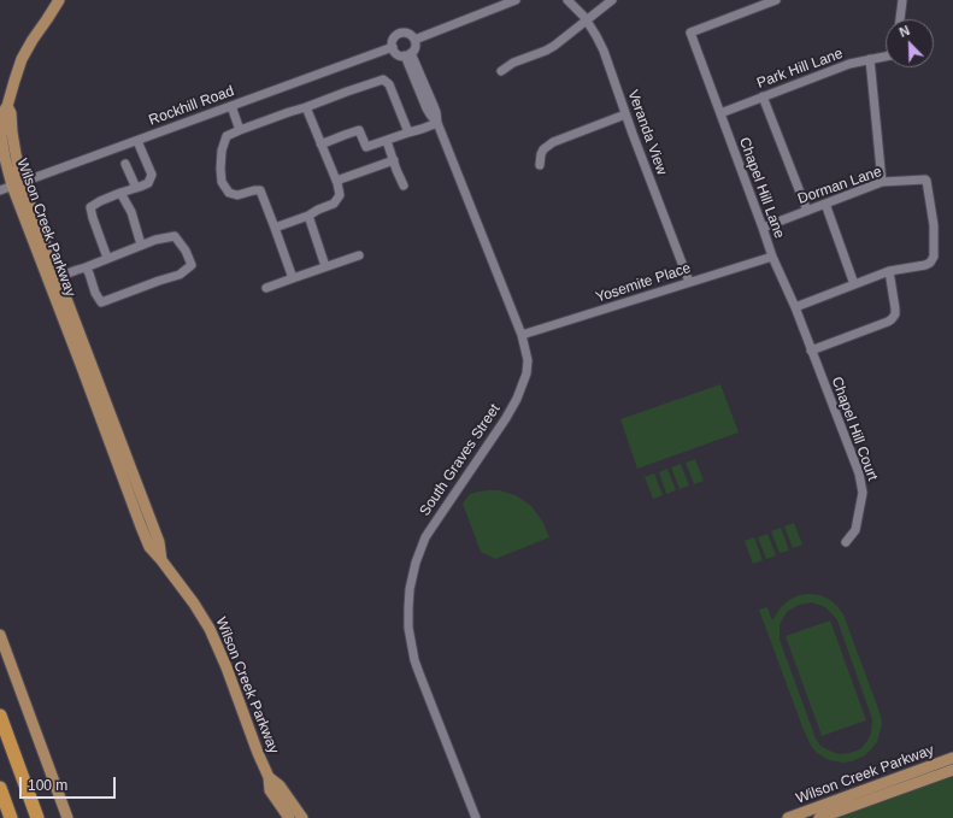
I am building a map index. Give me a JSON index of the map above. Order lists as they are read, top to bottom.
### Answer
{
  "streets": {
    "main road": ["Wilson Creek Parkway"],
    "street": [
      "Park Hill Lane",
      "Rockhill Road",
      "Veranda View",
      "Dorman Lane",
      "Chapel Hill Lane",
      "Yosemite Place",
      "Chapel Hill Court",
      "South Graves Street"
    ]
  },
  "crossings": [
    ["Park Hill Lane", "Chapel Hill Lane"],
    ["Rockhill Road", "Wilson Creek Parkway"],
    ["Rockhill Road", "South Graves Street"],
    ["Veranda View", "Yosemite Place"],
    ["Dorman Lane", "Chapel Hill Lane"],
    ["Chapel Hill Lane", "Yosemite Place"],
    ["Chapel Hill Lane", "Chapel Hill Court"],
    ["Yosemite Place", "South Graves Street"]
  ],
  "scale_bar": "100 m",
  "north": "top left"
}
